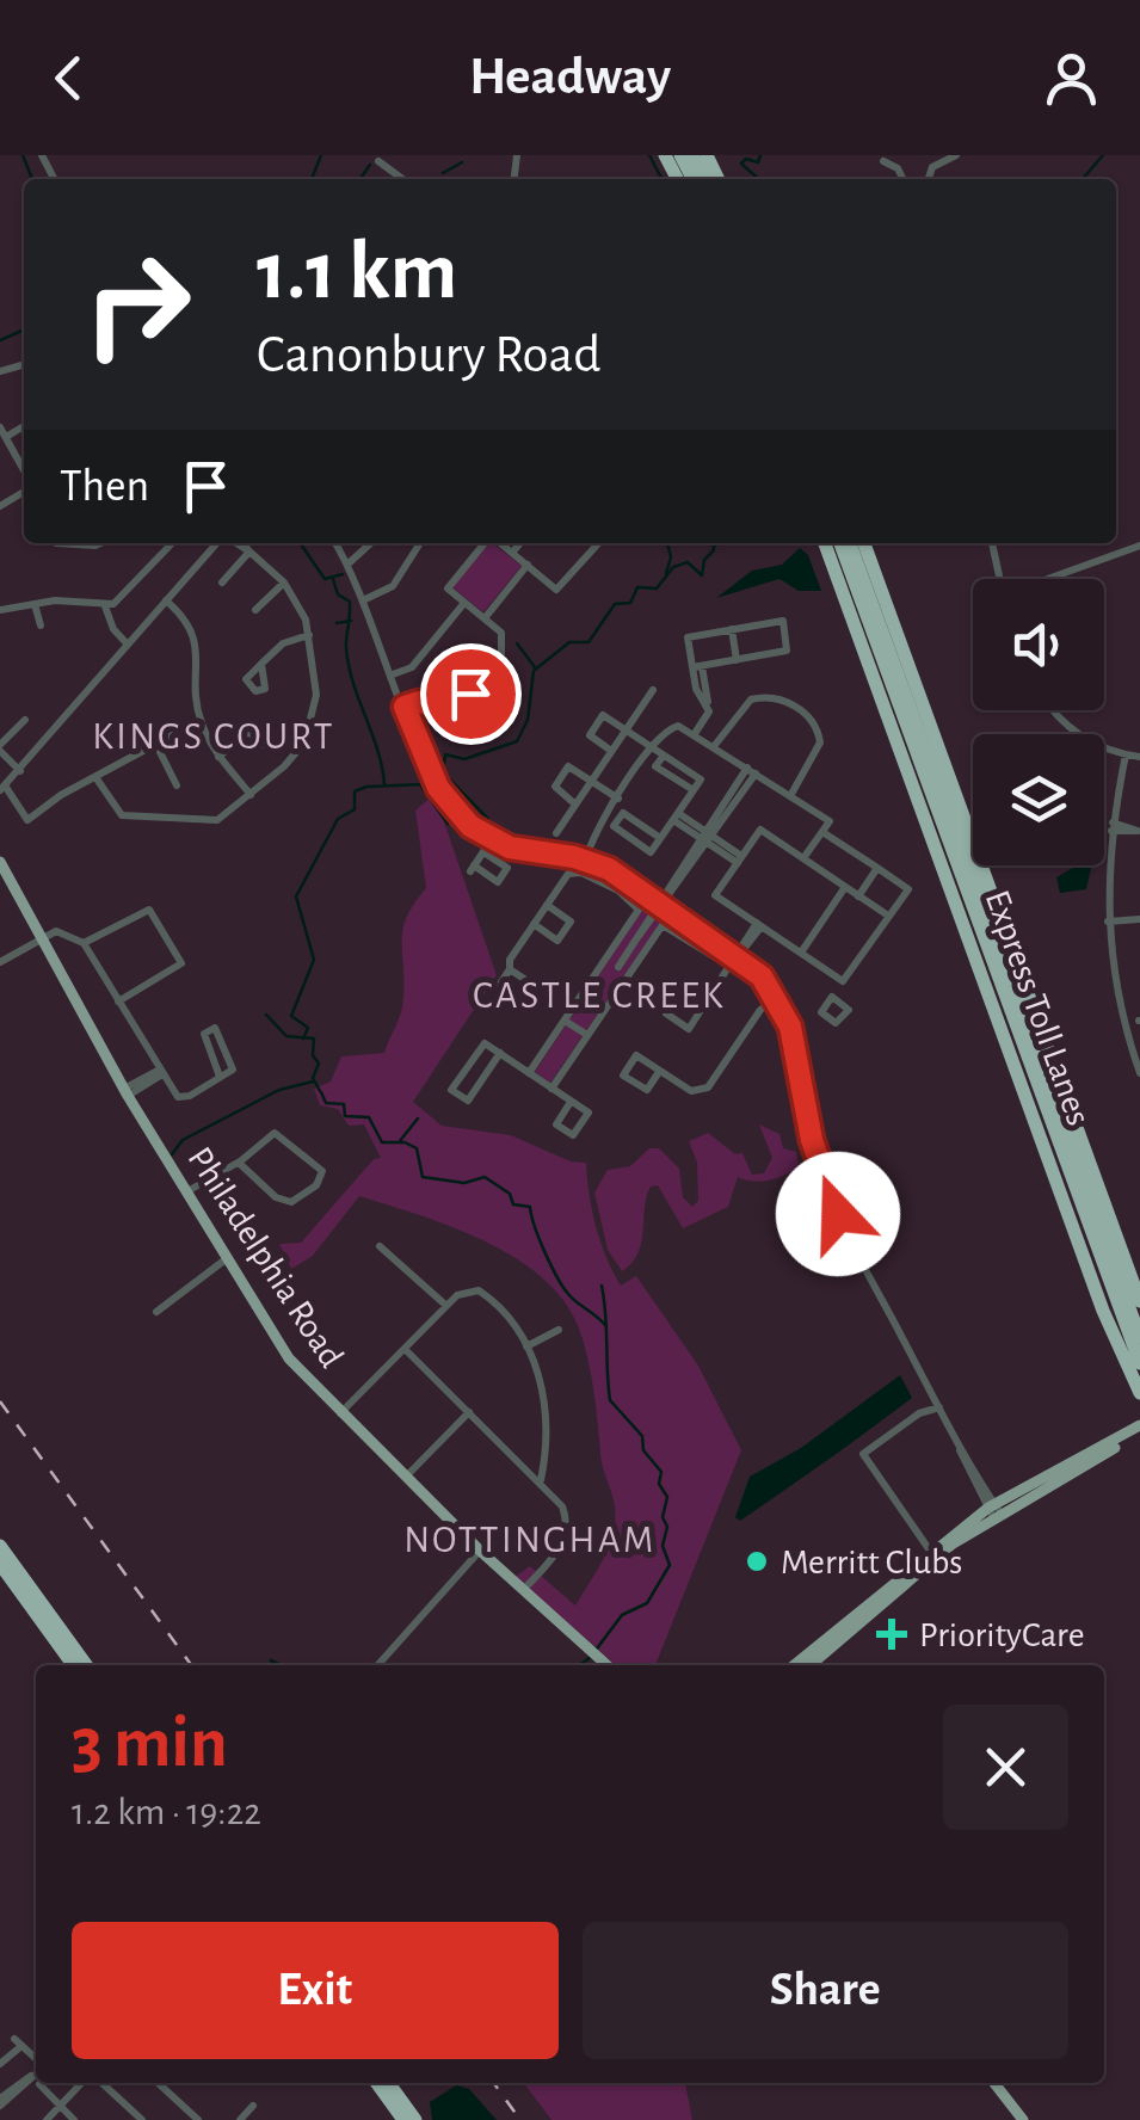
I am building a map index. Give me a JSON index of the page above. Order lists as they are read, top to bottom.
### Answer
{
  "streets": {
    "highway": ["Express Toll Lanes"],
    "main road": ["Philadelphia Road"]
  },
  "districts": ["KINGS COURT", "CASTLE CREEK", "NOTTINGHAM"],
  "places": {
    "other": ["Merritt Clubs"],
    "health": ["PriorityCare"]
  },
  "page": {
    "header": "Headway",
    "turn": ["1.1 km", "Canonbury Road"],
    "then": "Then",
    "heading": ["3 min", "1.2 km · 19:22"],
    "buttons": ["Exit", "Share"]
  }
}
